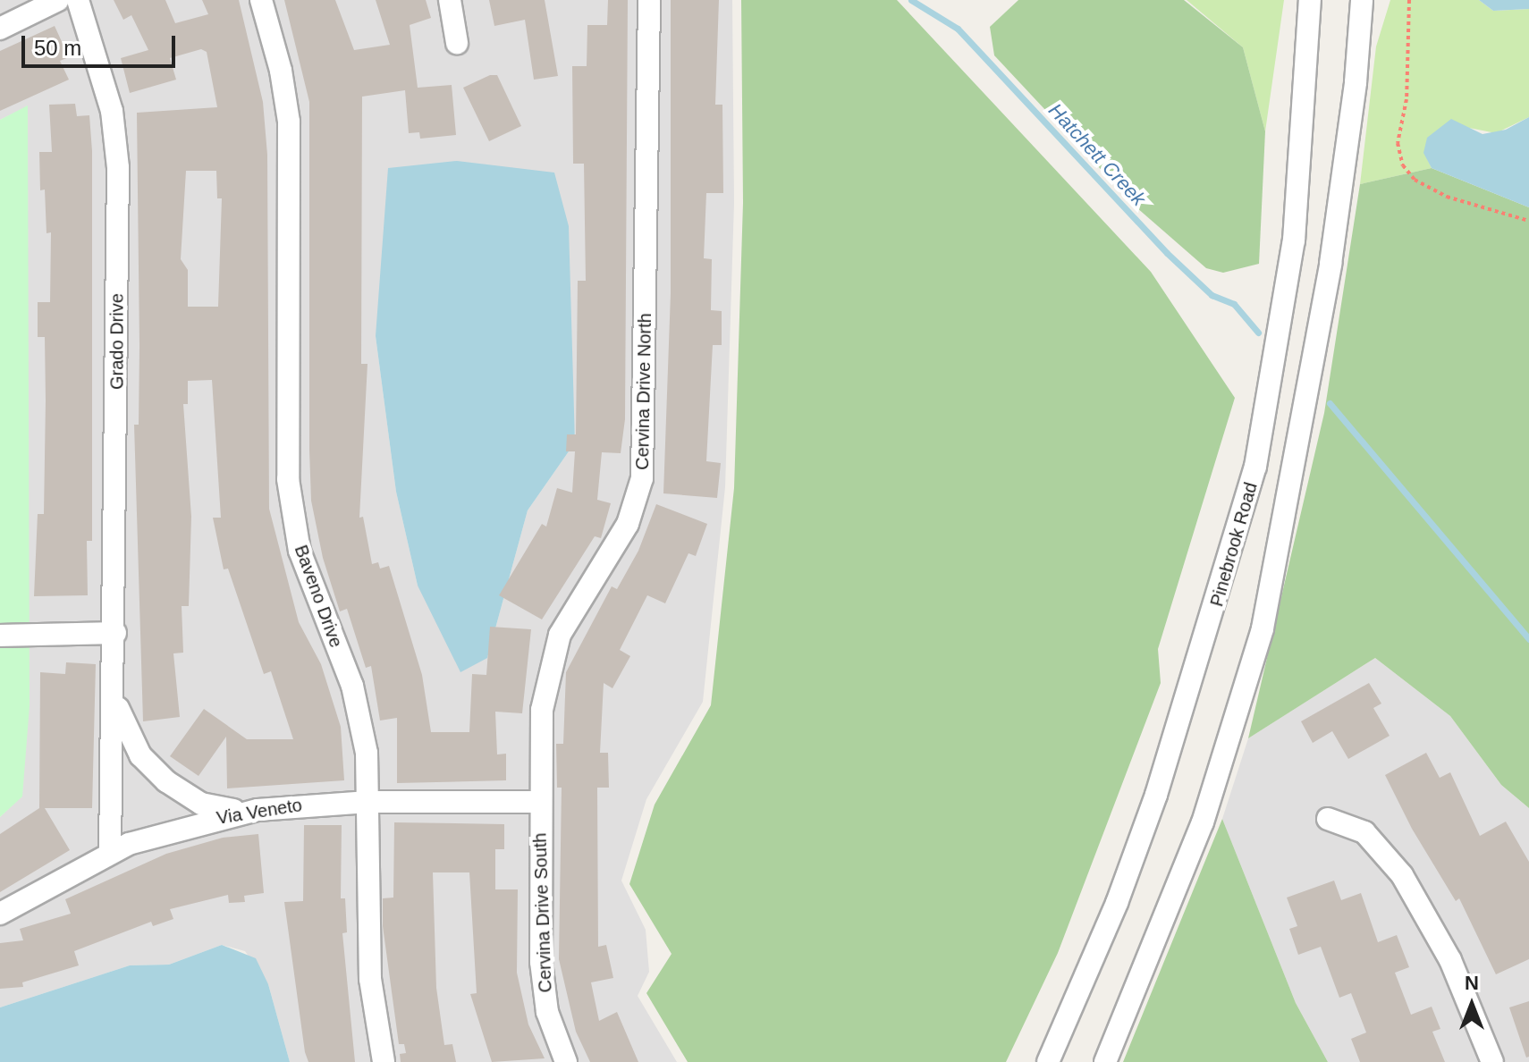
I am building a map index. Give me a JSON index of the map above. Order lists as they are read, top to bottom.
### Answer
{
  "streets": {
    "street": [
      "Grado Drive",
      "Cervina Drive North",
      "Pinebrook Road",
      "Baveno Drive",
      "Via Veneto",
      "Cervina Drive South"
    ]
  },
  "crossings": [
    ["Grado Drive", "Via Veneto"],
    ["Cervina Drive North", "Via Veneto"],
    ["Cervina Drive North", "Cervina Drive South"],
    ["Baveno Drive", "Via Veneto"],
    ["Via Veneto", "Cervina Drive South"]
  ],
  "water": ["Hatchett Creek"],
  "scale_bar": "50 m",
  "north": "top"
}
